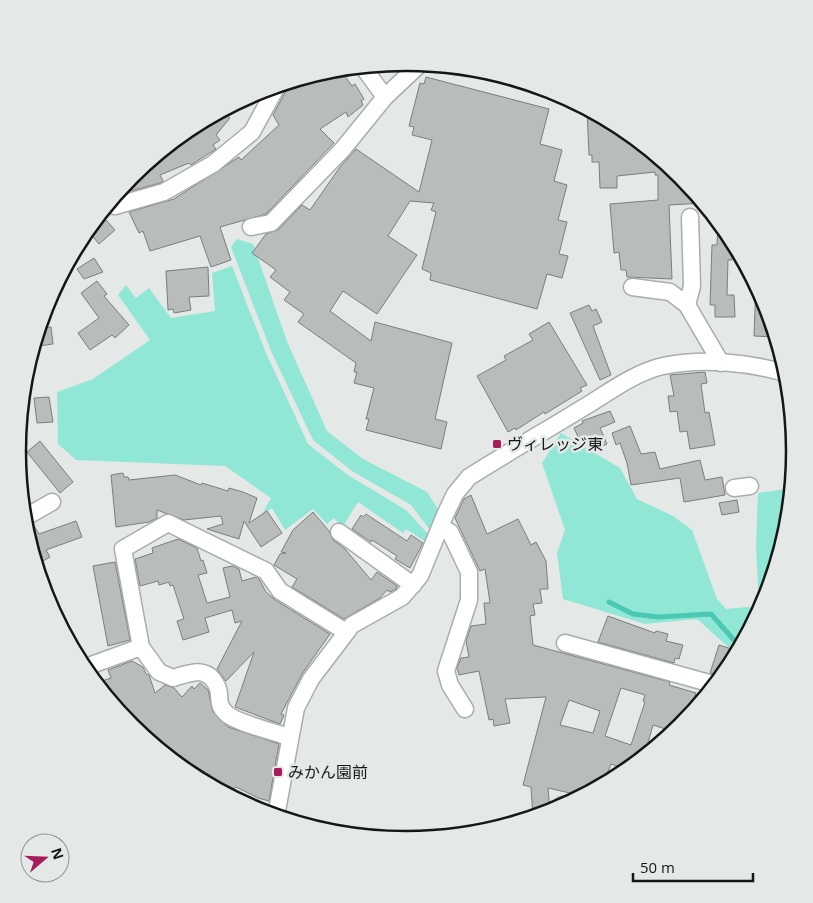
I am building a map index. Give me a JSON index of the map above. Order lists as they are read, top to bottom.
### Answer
{
  "places": {
    "transit": ["ヴィレッジ東", "みかん園前"]
  },
  "scale_bar": "50 m",
  "north": "right"
}
